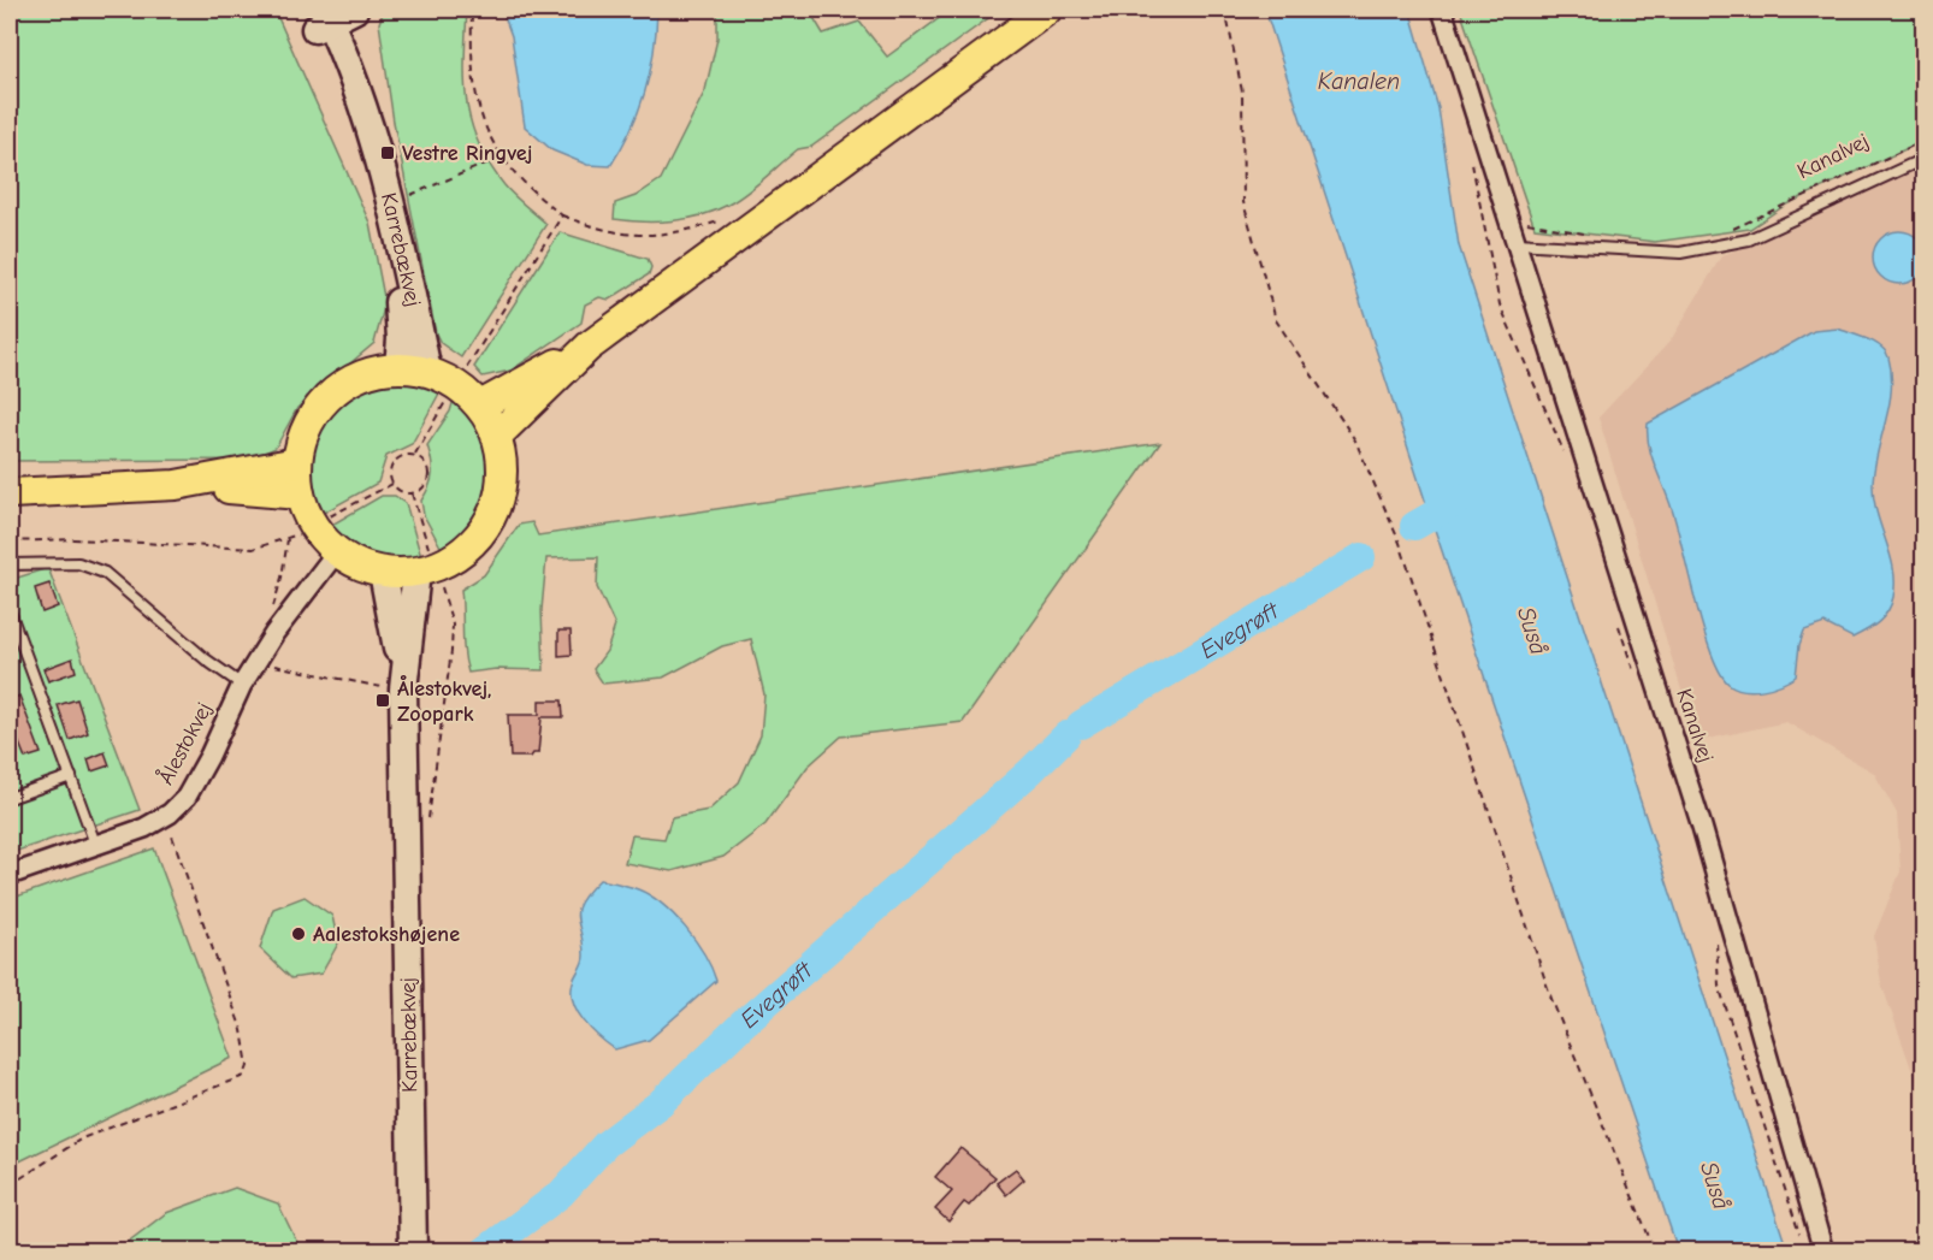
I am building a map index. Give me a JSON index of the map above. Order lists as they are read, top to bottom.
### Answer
{
  "streets": {
    "main road": ["Karrebækvej"],
    "street": ["Kanalvej", "Ålestokvej"]
  },
  "water": ["Kanalen", "Evegrøft", "Suså"],
  "places": {
    "transit": ["Vestre Ringvej", "Ålestokvej, Zoopark"],
    "other": ["Aalestokshøjene"]
  }
}
